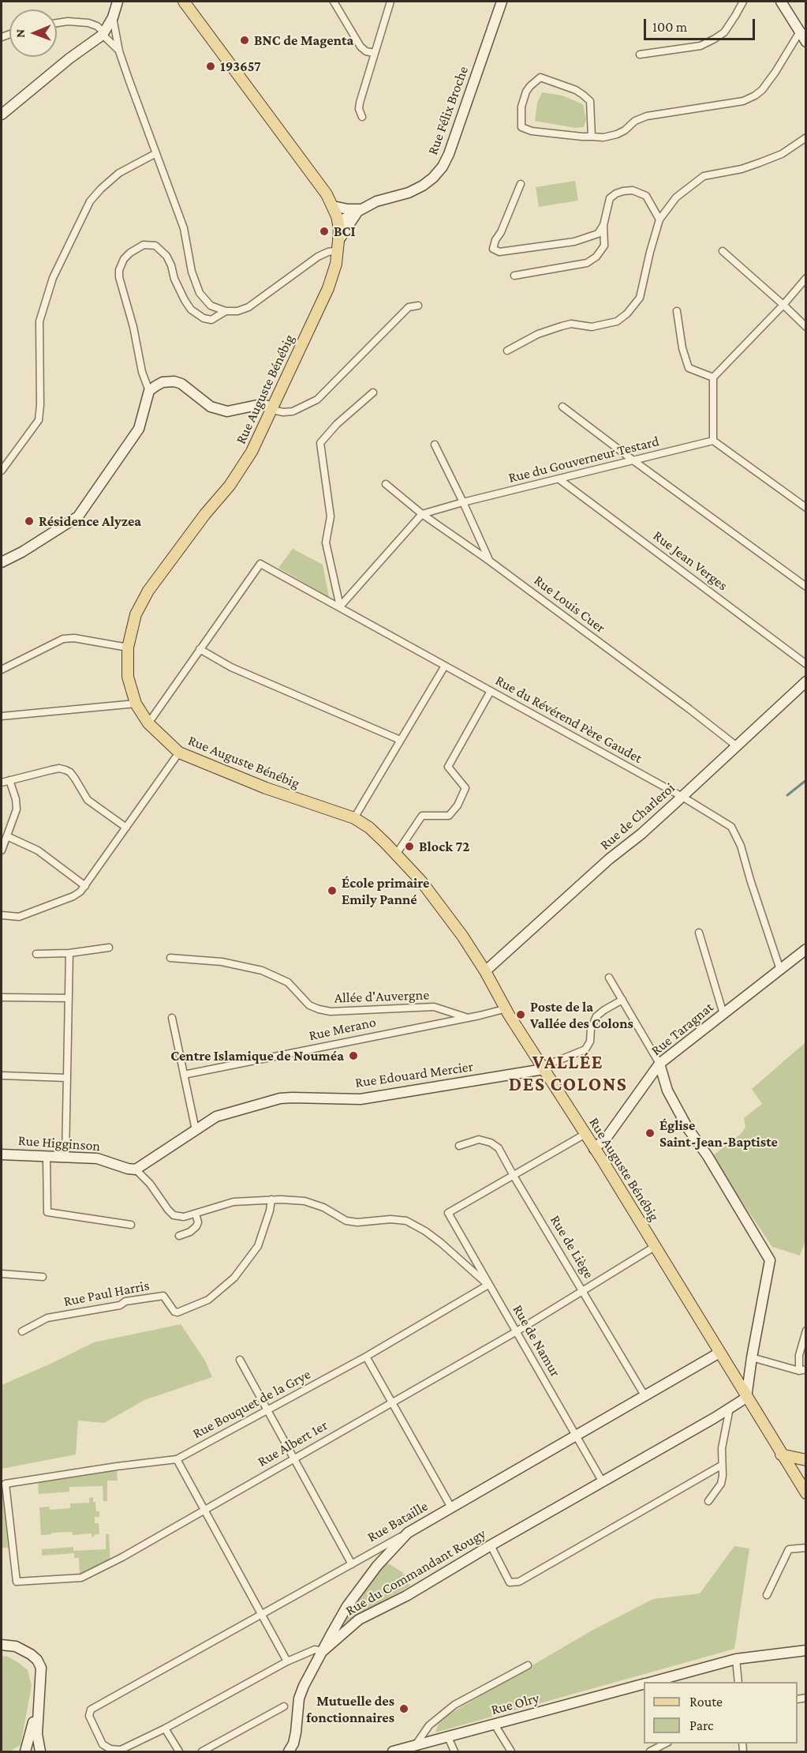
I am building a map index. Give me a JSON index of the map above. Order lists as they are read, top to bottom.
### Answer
{
  "streets": {
    "main road": ["Rue Auguste Bénébig"],
    "street": [
      "Rue Félix Broche",
      "Rue du Gouverneur Testard",
      "Rue Jean Verges",
      "Rue Louis Cuer",
      "Rue du Révérend Père Gaudet",
      "Rue de Charleroi",
      "Allée d'Auvergne",
      "Rue Merano",
      "Rue Taragnat",
      "Rue Edouard Mercier",
      "Rue Higginson",
      "Rue de Liège",
      "Rue Paul Harris",
      "Rue de Namur",
      "Rue Bouquet de la Grye",
      "Rue Albert 1er",
      "Rue Bataille",
      "Rue du Commandant Rougy",
      "Rue Olry"
    ]
  },
  "crossings": [
    ["Rue Félix Broche", "Rue Auguste Bénébig"],
    ["Rue Auguste Bénébig", "Rue de Charleroi"],
    ["Rue Auguste Bénébig", "Rue Merano"],
    ["Rue Auguste Bénébig", "Rue Taragnat"],
    ["Rue Auguste Bénébig", "Rue Edouard Mercier"],
    ["Rue Auguste Bénébig", "Rue Albert 1er"],
    ["Rue Auguste Bénébig", "Rue Bataille"],
    ["Rue Auguste Bénébig", "Rue du Commandant Rougy"],
    ["Rue du Gouverneur Testard", "Rue Jean Verges"],
    ["Rue du Gouverneur Testard", "Rue Louis Cuer"],
    ["Rue Louis Cuer", "Rue de Charleroi"],
    ["Rue du Révérend Père Gaudet", "Rue de Charleroi"],
    ["Rue du Révérend Père Gaudet", "Rue Taragnat"],
    ["Allée d'Auvergne", "Rue Merano"],
    ["Rue Edouard Mercier", "Rue Higginson"],
    ["Rue de Liège", "Rue de Namur"],
    ["Rue de Liège", "Rue Albert 1er"],
    ["Rue de Liège", "Rue Bataille"],
    ["Rue de Namur", "Rue Bouquet de la Grye"],
    ["Rue de Namur", "Rue Albert 1er"],
    ["Rue de Namur", "Rue Bataille"],
    ["Rue de Namur", "Rue du Commandant Rougy"],
    ["Rue Bouquet de la Grye", "Rue Albert 1er"],
    ["Rue Bataille", "Rue du Commandant Rougy"]
  ],
  "districts": ["VALLÉE DES COLONS"],
  "places": [
    "BNC de Magenta",
    "193657",
    "BCI",
    "Résidence Alyzea",
    "Block 72",
    "École primaire Emily Panné",
    "Poste de la Vallée des Colons",
    "Centre Islamique de Nouméa",
    "Église Saint-Jean-Baptiste",
    "Mutuelle des fonctionnaires"
  ],
  "legend": ["Route", "Parc"],
  "scale_bar": "100 m",
  "north": "left"
}
